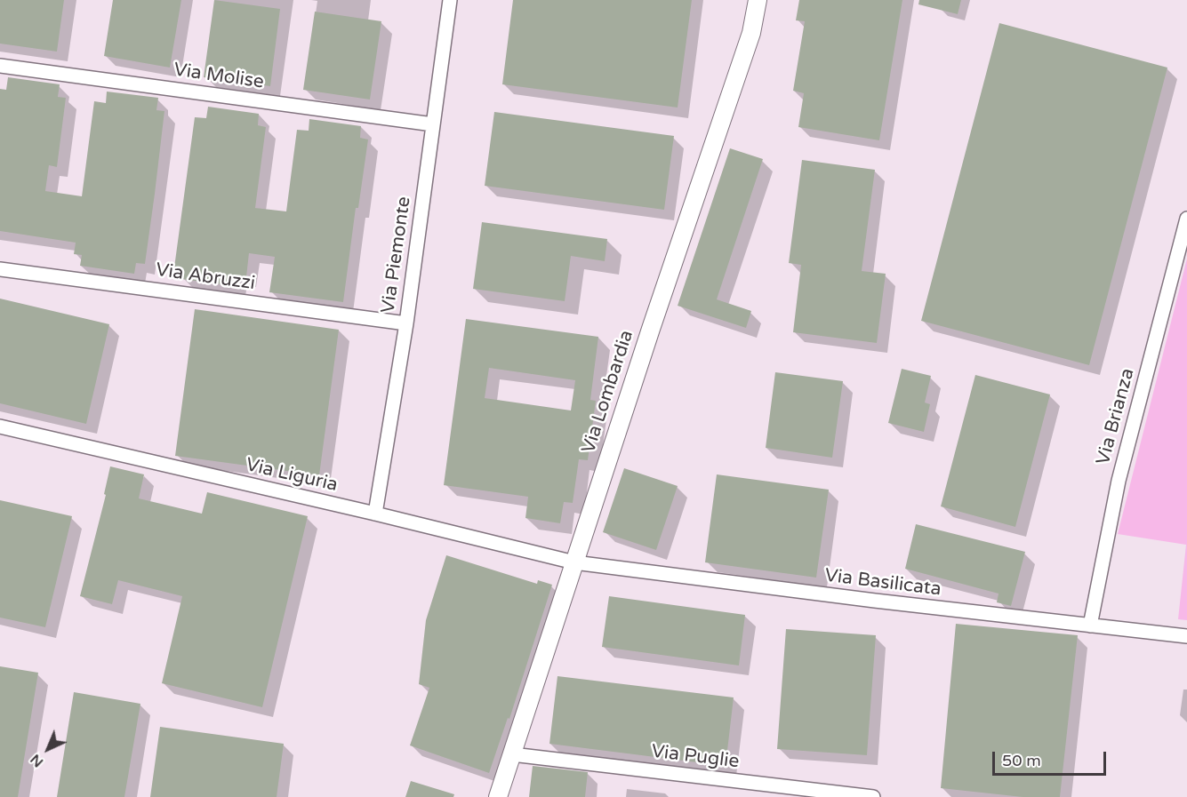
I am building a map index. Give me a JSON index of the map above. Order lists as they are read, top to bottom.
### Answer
{
  "streets": {
    "street": [
      "Via Molise",
      "Via Piemonte",
      "Via Abruzzi",
      "Via Lombardia",
      "Via Brianza",
      "Via Liguria",
      "Via Basilicata",
      "Via Puglie"
    ]
  },
  "crossings": [
    ["Via Molise", "Via Piemonte"],
    ["Via Piemonte", "Via Abruzzi"],
    ["Via Piemonte", "Via Liguria"],
    ["Via Lombardia", "Via Liguria"],
    ["Via Lombardia", "Via Basilicata"],
    ["Via Lombardia", "Via Puglie"],
    ["Via Brianza", "Via Basilicata"],
    ["Via Liguria", "Via Basilicata"]
  ],
  "scale_bar": "50 m",
  "north": "bottom left"
}
